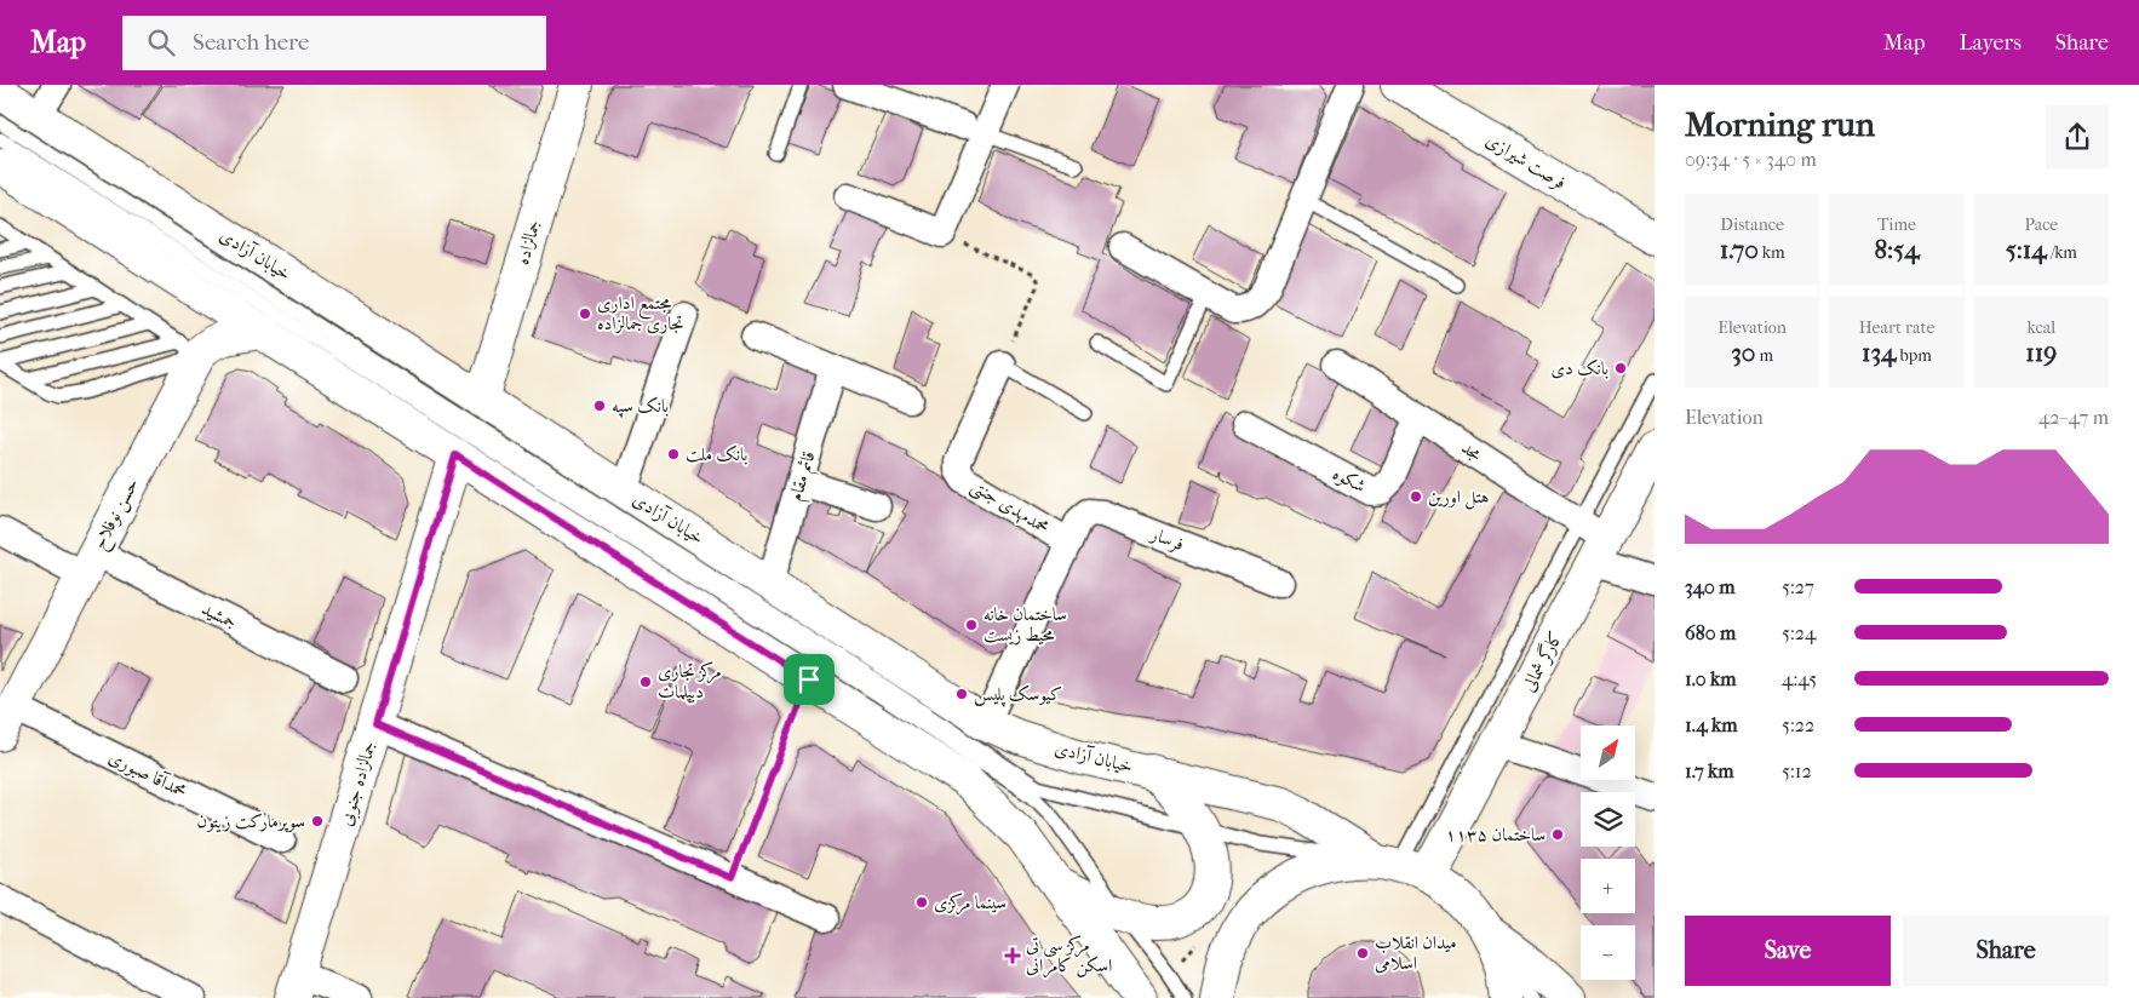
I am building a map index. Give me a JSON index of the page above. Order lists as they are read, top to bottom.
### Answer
{
  "streets": {
    "main road": [
      "فرصت شیرازی",
      "جمالزاده",
      "خیابان آزادی",
      "حسن نوفلاح",
      "کارگر شمالی",
      "جمالزاده جنوبی"
    ],
    "street": [
      "مجد",
      "قائم مقام",
      "شکوه",
      "محمدمهدی جنتی",
      "فرسار",
      "جمشید",
      "محمدآقا صبوری"
    ]
  },
  "crossings": [
    ["جمالزاده", "خیابان آزادی"],
    ["خیابان آزادی", "قائم مقام"],
    ["خیابان آزادی", "محمدمهدی جنتی"],
    ["خیابان آزادی", "کارگر شمالی"],
    ["مجد", "شکوه"],
    ["مجد", "کارگر شمالی"],
    ["محمدمهدی جنتی", "فرسار"],
    ["حسن نوفلاح", "جمشید"],
    ["حسن نوفلاح", "محمدآقا صبوری"]
  ],
  "places": {
    "other": [
      "مجتمع اداری تجاری جمالزاده",
      "بانک دی",
      "بانک سپه",
      "بانک ملت",
      "هتل اورین",
      "ساختمان خانه محیط زیست",
      "مرکز تجاری دیپلمات",
      "کیوسک پلیس",
      "سوپرمارکت زیتون",
      "ساختمان ۱۱۳۵",
      "سینما مرکزی",
      "میدان انقلاب اسلامی"
    ],
    "health": ["مرکز سی تی اسکن کامرانی"]
  },
  "north": "top right",
  "page": {
    "header": "Map",
    "search": "Search here",
    "nav": ["Map", "Layers", "Share"],
    "heading": ["Morning run", "09:34 · 5 × 340 m"],
    "stats": [
      ["Distance", "1.70 km"],
      ["Time", "8:54"],
      ["Pace", "5:14 /km"],
      ["Elevation", "30 m"],
      ["Heart rate", "134 bpm"],
      ["kcal", "119"]
    ],
    "chart": ["Elevation", "42–47 m"],
    "list": [
      {
        "name": "340 m",
        "note": "5:27"
      },
      {
        "name": "680 m",
        "note": "5:24"
      },
      {
        "name": "1.0 km",
        "note": "4:45"
      },
      {
        "name": "1.4 km",
        "note": "5:22"
      },
      {
        "name": "1.7 km",
        "note": "5:12"
      }
    ],
    "map_buttons": ["+", "−"],
    "buttons": ["Save", "Share"]
  }
}
